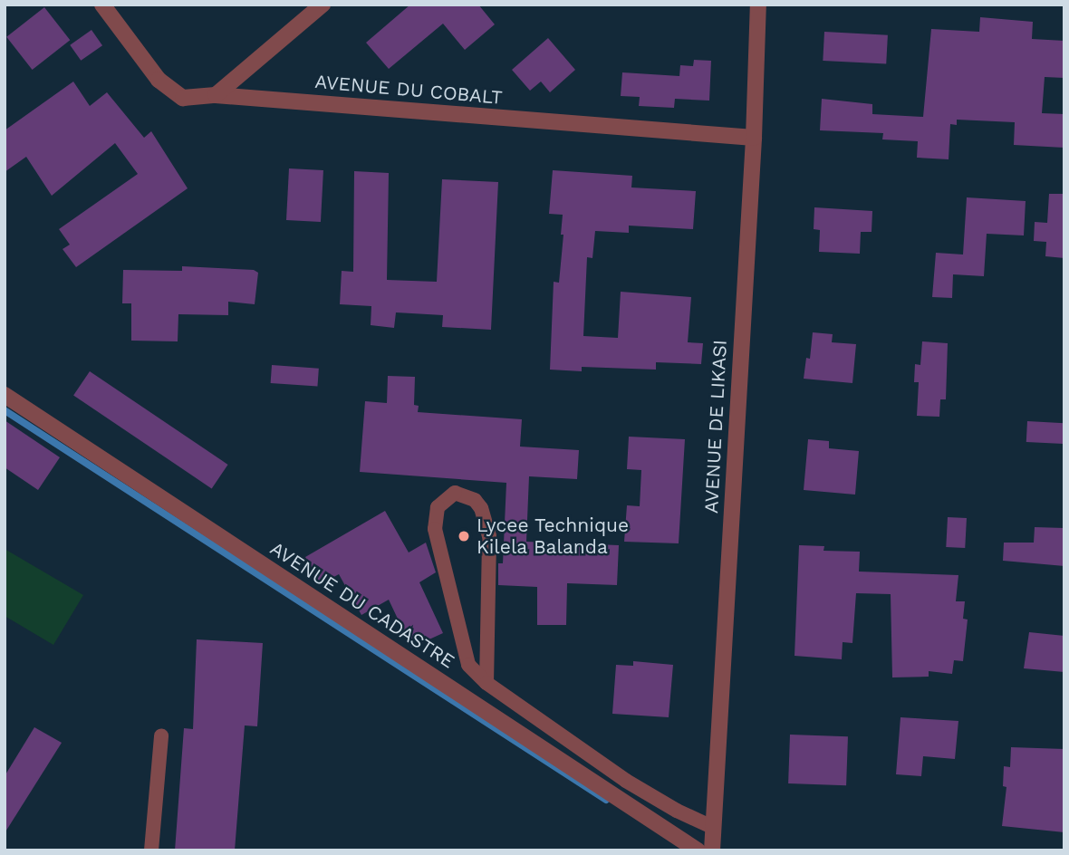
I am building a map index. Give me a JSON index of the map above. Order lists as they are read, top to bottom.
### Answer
{
  "streets": {
    "street": ["AVENUE DU COBALT", "AVENUE DE LIKASI", "AVENUE DU CADASTRE"]
  },
  "crossings": [
    ["AVENUE DU COBALT", "AVENUE DE LIKASI"]
  ],
  "places": ["Lycee Technique Kilela Balanda"]
}
